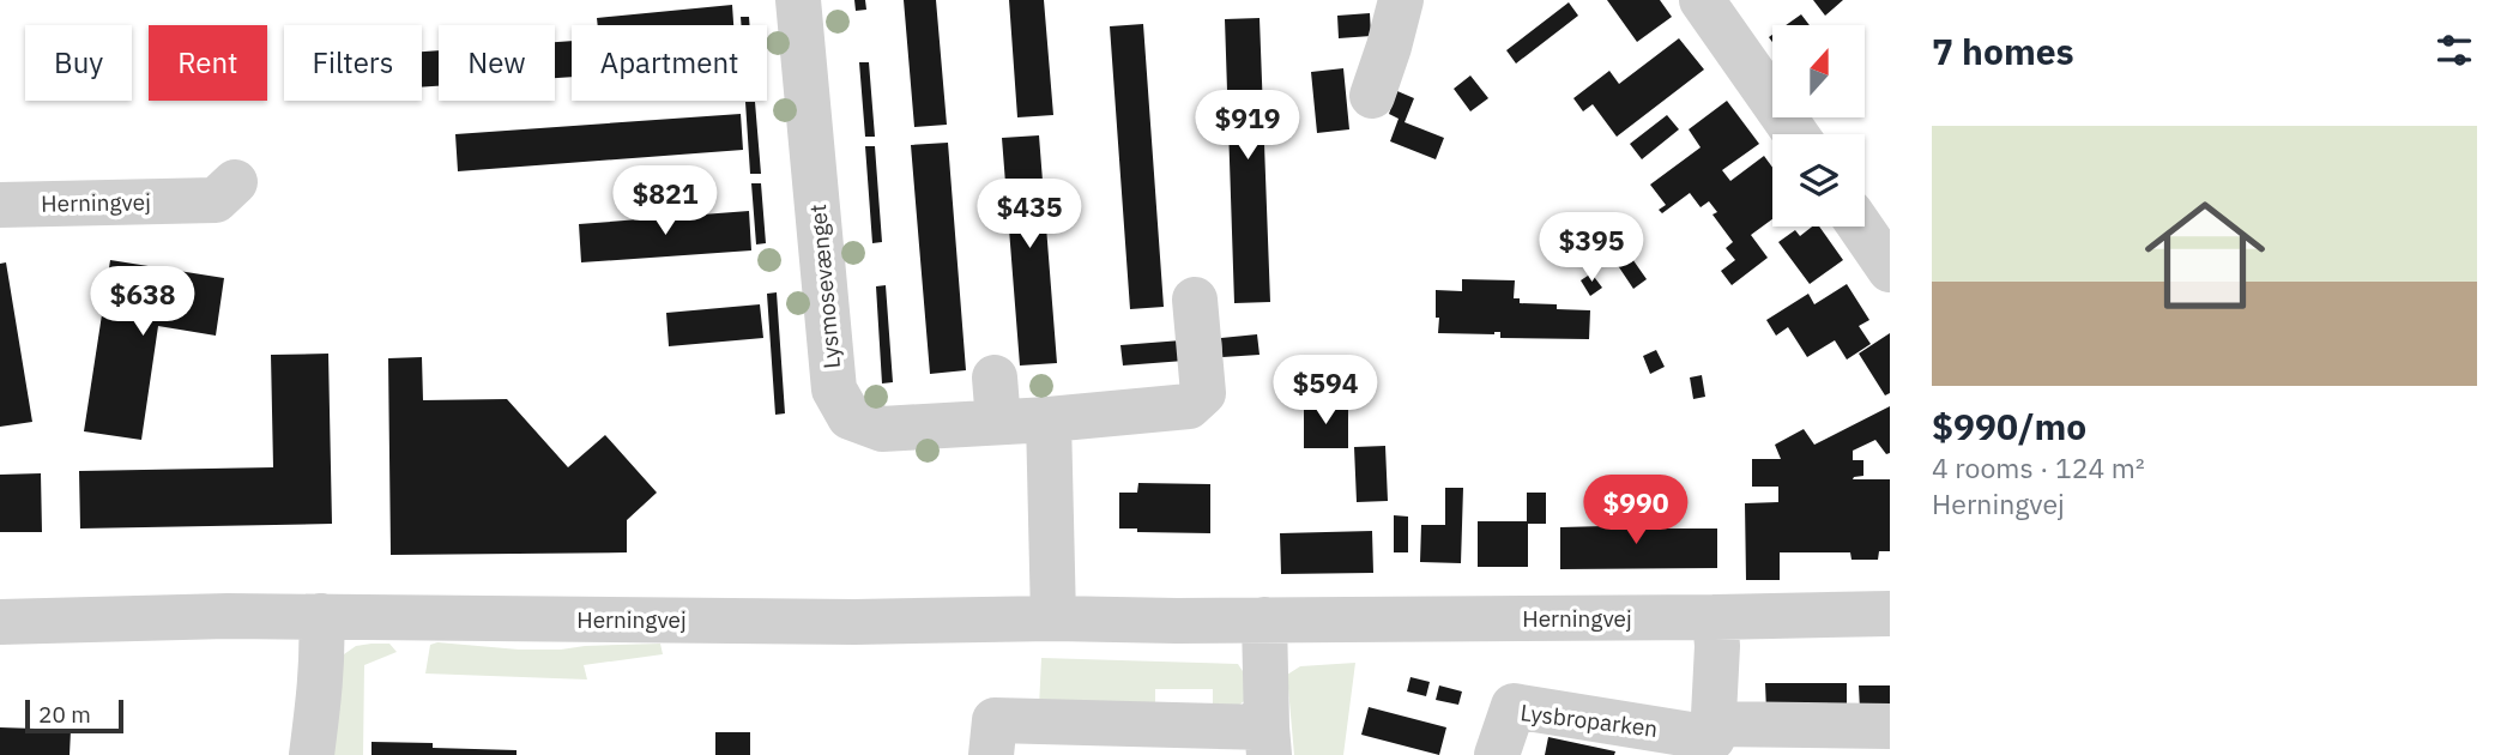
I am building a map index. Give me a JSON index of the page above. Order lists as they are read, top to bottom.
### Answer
{
  "streets": {
    "street": ["Herningvej", "Lysmosevænget", "Lysbroparken"]
  },
  "scale_bar": "20 m",
  "north": "top",
  "page": {
    "heading": "7 homes",
    "chip": [
      "Buy",
      "Rent",
      "Filters",
      "New",
      "Apartment"
    ],
    "price": [
      "$919",
      "$821",
      "$435",
      "$395",
      "$638",
      "$594",
      "$990"
    ],
    "list": [
      {
        "name": "$990/mo",
        "note": "4 rooms · 124 m² · Herningvej"
      }
    ],
    "scale": "20 m"
  }
}
